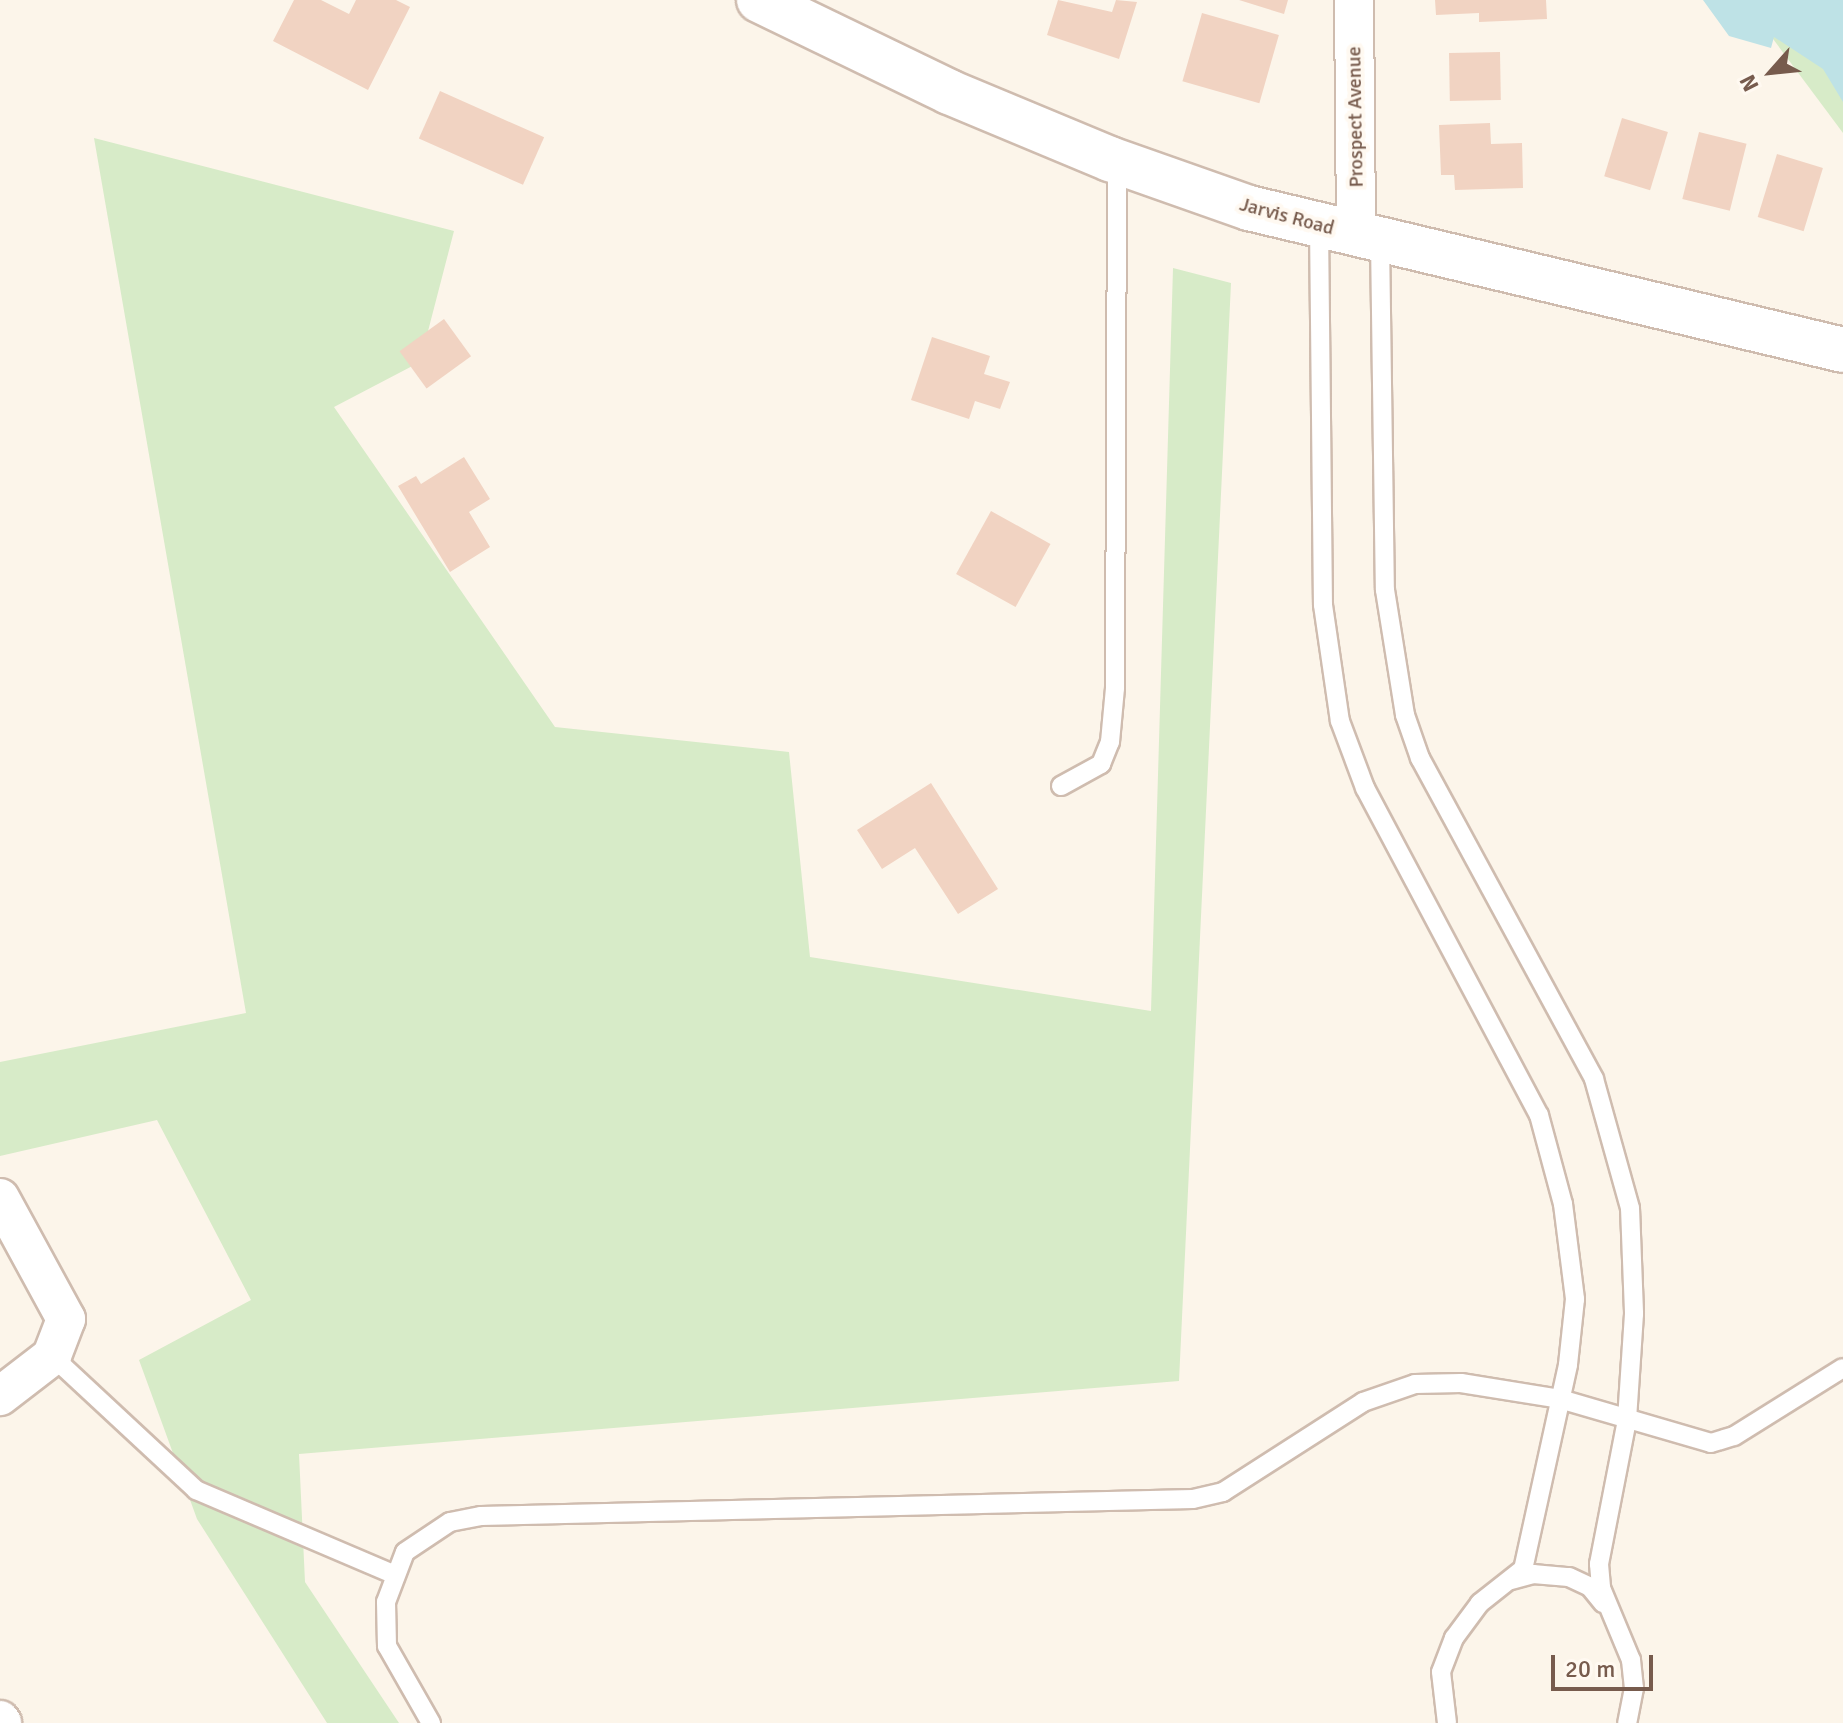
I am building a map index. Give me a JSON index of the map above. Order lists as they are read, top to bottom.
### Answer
{
  "streets": {
    "street": ["Prospect Avenue", "Jarvis Road"]
  },
  "crossings": [
    ["Prospect Avenue", "Jarvis Road"]
  ],
  "scale_bar": "20 m",
  "north": "bottom left"
}
